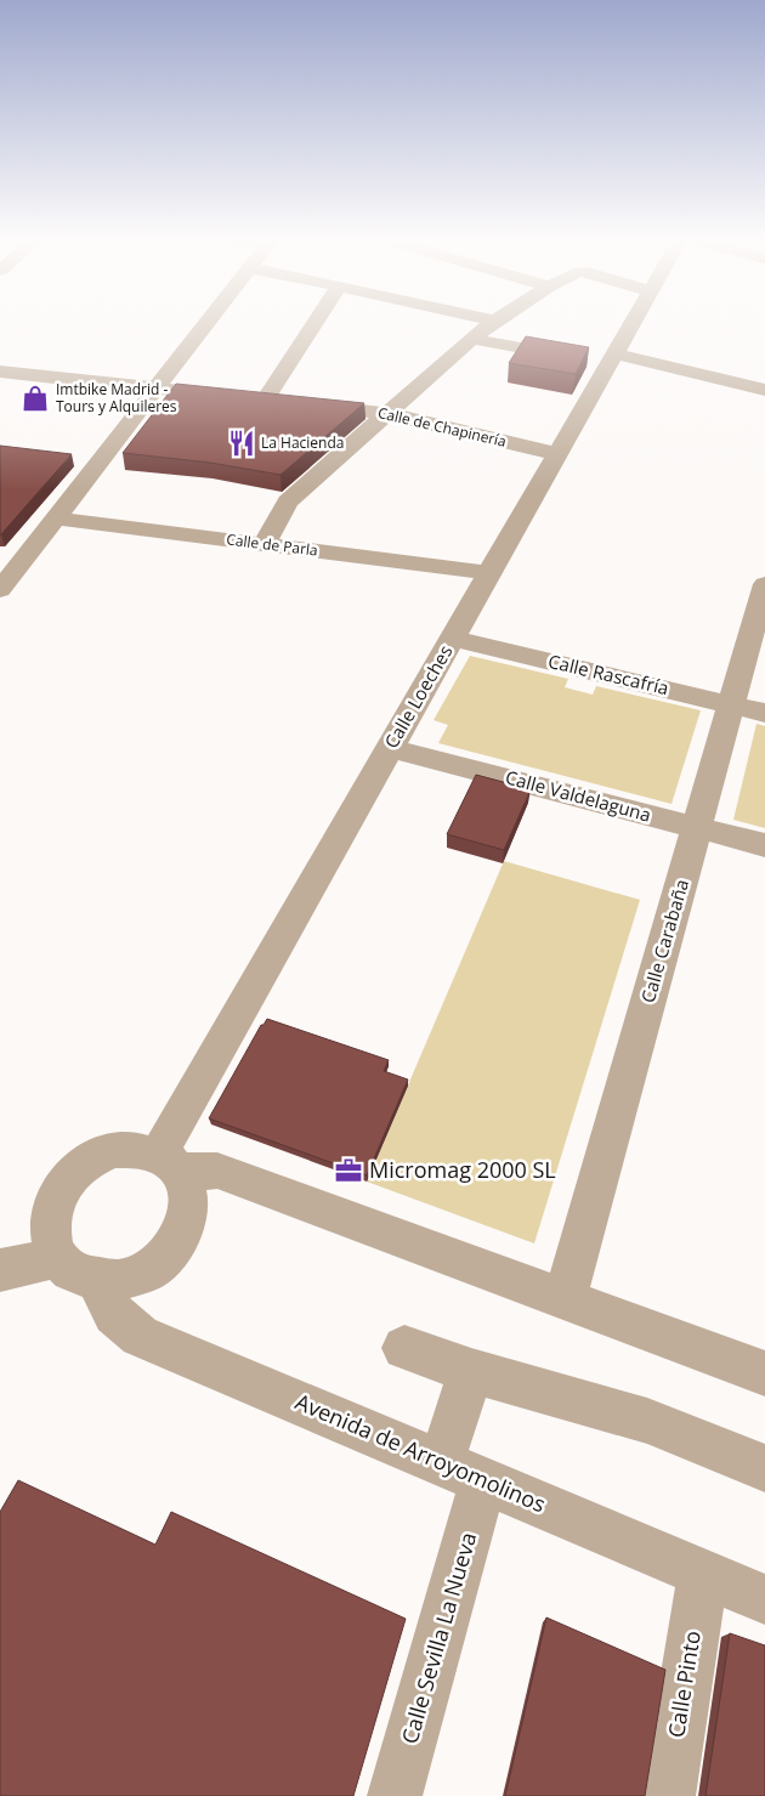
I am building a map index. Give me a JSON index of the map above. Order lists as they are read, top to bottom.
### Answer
{
  "streets": {
    "street": [
      "Calle de Chapinería",
      "Calle de Parla",
      "Calle Rascafría",
      "Calle Loeches",
      "Calle Valdelaguna",
      "Calle Carabaña",
      "Avenida de Arroyomolinos",
      "Calle Sevilla La Nueva",
      "Calle Pinto"
    ]
  },
  "crossings": [
    ["Calle de Chapinería", "Calle Loeches"],
    ["Calle de Parla", "Calle Loeches"],
    ["Calle Rascafría", "Calle Loeches"],
    ["Calle Rascafría", "Calle Carabaña"],
    ["Calle Loeches", "Calle Valdelaguna"],
    ["Calle Loeches", "Avenida de Arroyomolinos"],
    ["Calle Valdelaguna", "Calle Carabaña"],
    ["Avenida de Arroyomolinos", "Calle Sevilla La Nueva"],
    ["Avenida de Arroyomolinos", "Calle Pinto"]
  ],
  "places": {
    "shop": ["Imtbike Madrid - Tours y Alquileres"],
    "restaurant": ["La Hacienda"],
    "office": ["Micromag 2000 SL"]
  }
}
